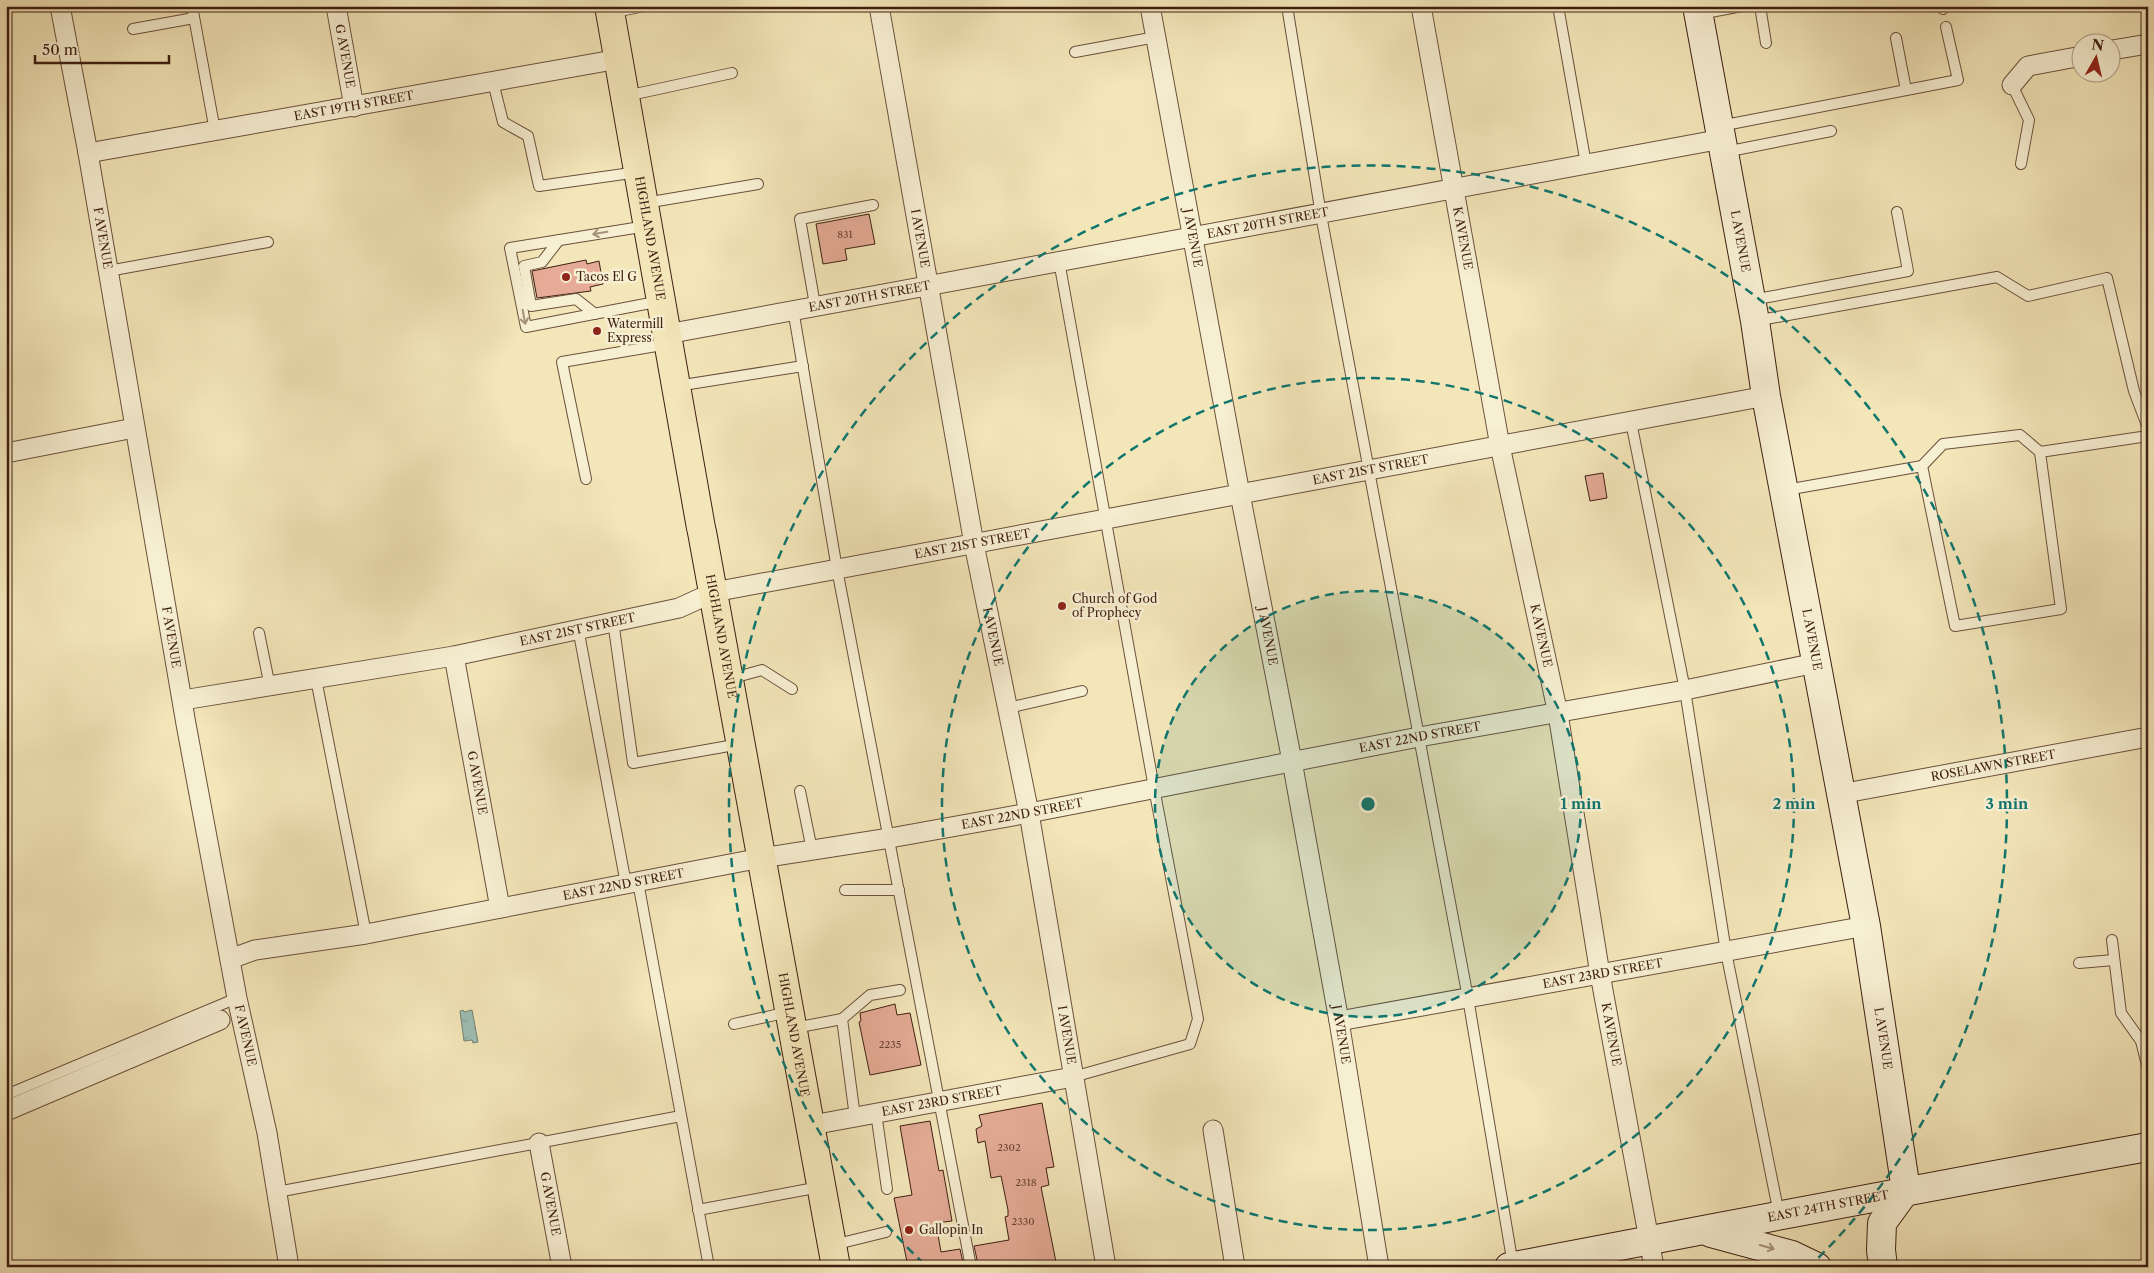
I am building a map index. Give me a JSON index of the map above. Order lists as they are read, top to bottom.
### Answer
{
  "streets": {
    "main road": ["HIGHLAND AVENUE"],
    "street": [
      "G AVENUE",
      "EAST 19TH STREET",
      "EAST 20TH STREET",
      "F AVENUE",
      "I AVENUE",
      "J AVENUE",
      "K AVENUE",
      "L AVENUE",
      "EAST 21ST STREET",
      "EAST 22ND STREET",
      "ROSELAWN STREET",
      "EAST 23RD STREET",
      "EAST 24TH STREET"
    ]
  },
  "crossings": [
    ["G AVENUE", "EAST 19TH STREET"],
    ["G AVENUE", "EAST 21ST STREET"],
    ["G AVENUE", "EAST 22ND STREET"],
    ["EAST 19TH STREET", "F AVENUE"],
    ["EAST 19TH STREET", "HIGHLAND AVENUE"],
    ["EAST 20TH STREET", "HIGHLAND AVENUE"],
    ["EAST 20TH STREET", "I AVENUE"],
    ["EAST 20TH STREET", "J AVENUE"],
    ["EAST 20TH STREET", "K AVENUE"],
    ["EAST 20TH STREET", "L AVENUE"],
    ["F AVENUE", "EAST 21ST STREET"],
    ["F AVENUE", "EAST 22ND STREET"],
    ["HIGHLAND AVENUE", "EAST 21ST STREET"],
    ["HIGHLAND AVENUE", "EAST 22ND STREET"],
    ["HIGHLAND AVENUE", "EAST 23RD STREET"],
    ["I AVENUE", "EAST 21ST STREET"],
    ["I AVENUE", "EAST 22ND STREET"],
    ["I AVENUE", "EAST 23RD STREET"],
    ["J AVENUE", "EAST 21ST STREET"],
    ["J AVENUE", "EAST 22ND STREET"],
    ["J AVENUE", "EAST 23RD STREET"],
    ["K AVENUE", "EAST 21ST STREET"],
    ["K AVENUE", "EAST 22ND STREET"],
    ["K AVENUE", "EAST 23RD STREET"],
    ["K AVENUE", "EAST 24TH STREET"],
    ["L AVENUE", "EAST 21ST STREET"],
    ["L AVENUE", "EAST 22ND STREET"],
    ["L AVENUE", "ROSELAWN STREET"],
    ["L AVENUE", "EAST 23RD STREET"],
    ["L AVENUE", "EAST 24TH STREET"]
  ],
  "places": [
    "Tacos El G",
    "Watermill Express",
    "Church of God of Prophecy",
    "Gallopin In"
  ],
  "house_numbers": [
    "831",
    "2235",
    "2302",
    "2318",
    "2330"
  ],
  "scale_bar": "50 m",
  "north": "top",
  "rings": ["1 min", "2 min", "3 min"]
}
